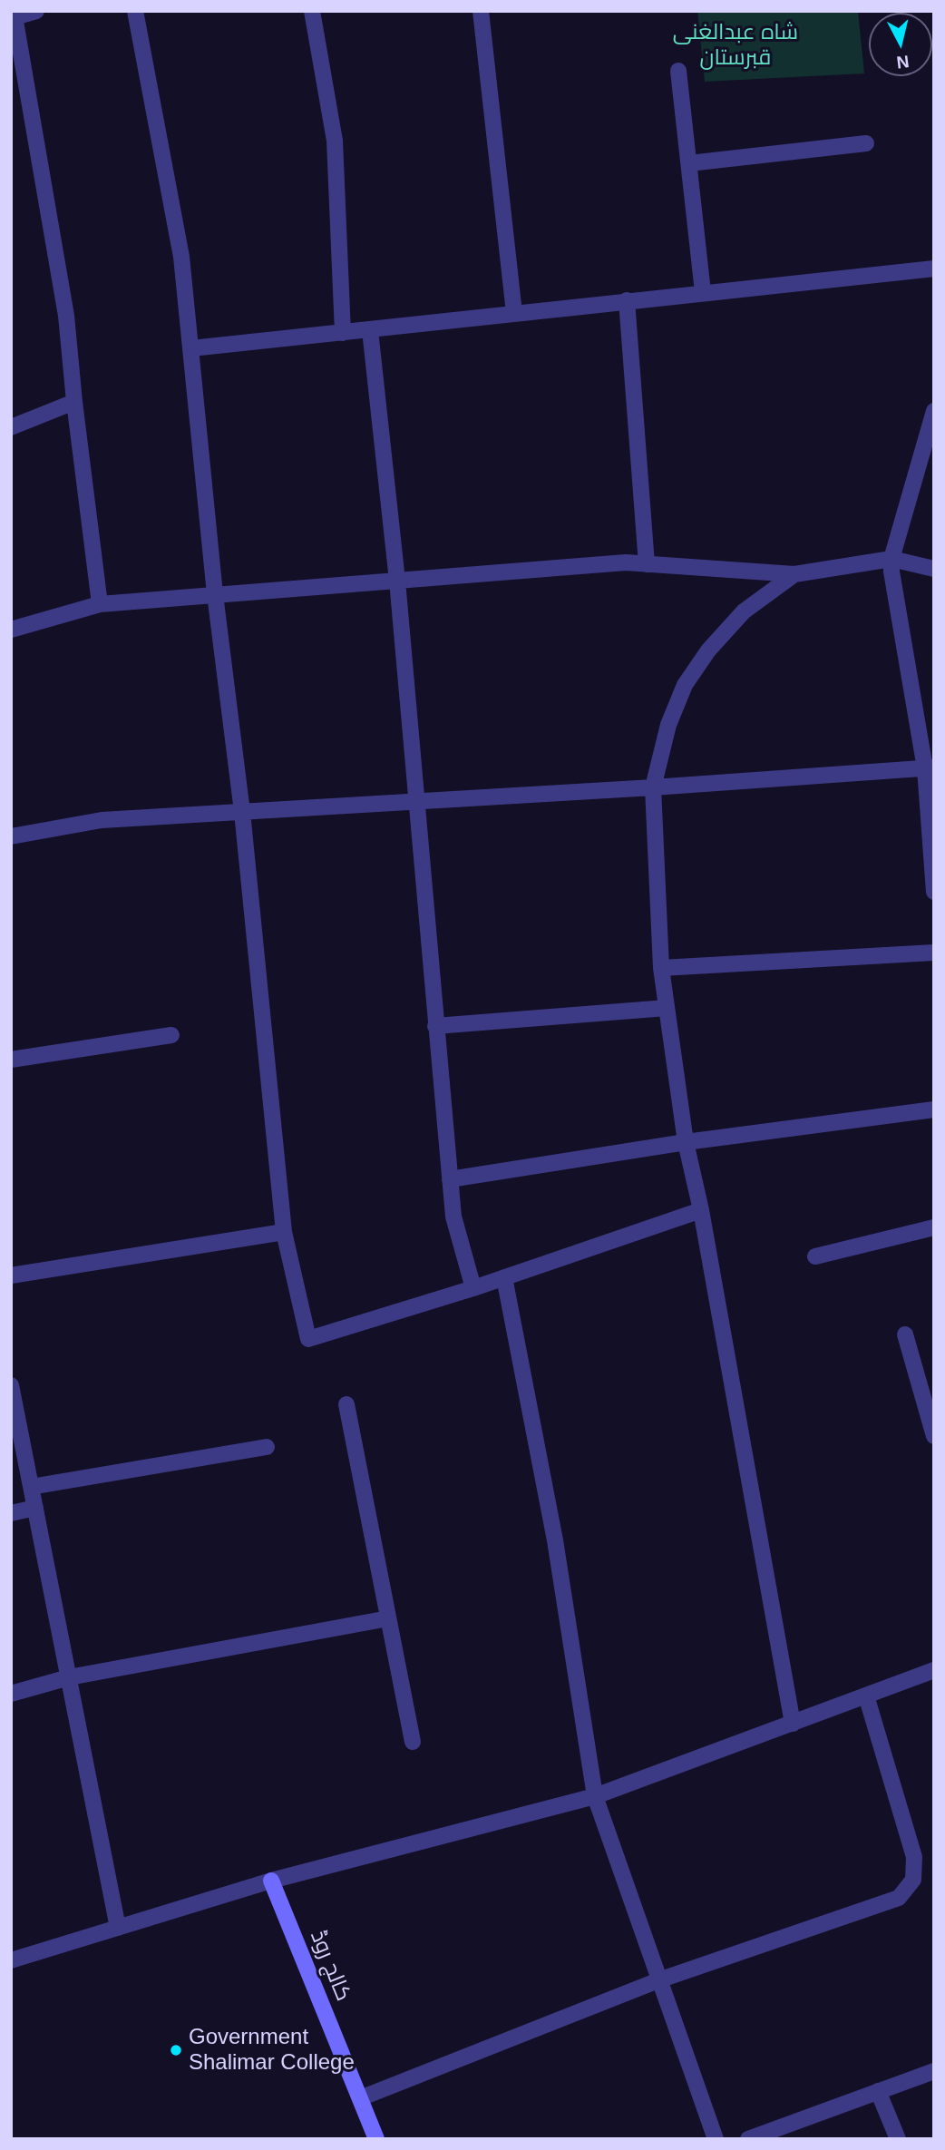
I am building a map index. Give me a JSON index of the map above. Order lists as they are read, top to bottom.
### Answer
{
  "streets": {
    "street": ["کالج روڈ"]
  },
  "parks": ["شاہ عبدالغنی قبرستان"],
  "places": ["Government Shalimar College"],
  "north": "bottom"
}
